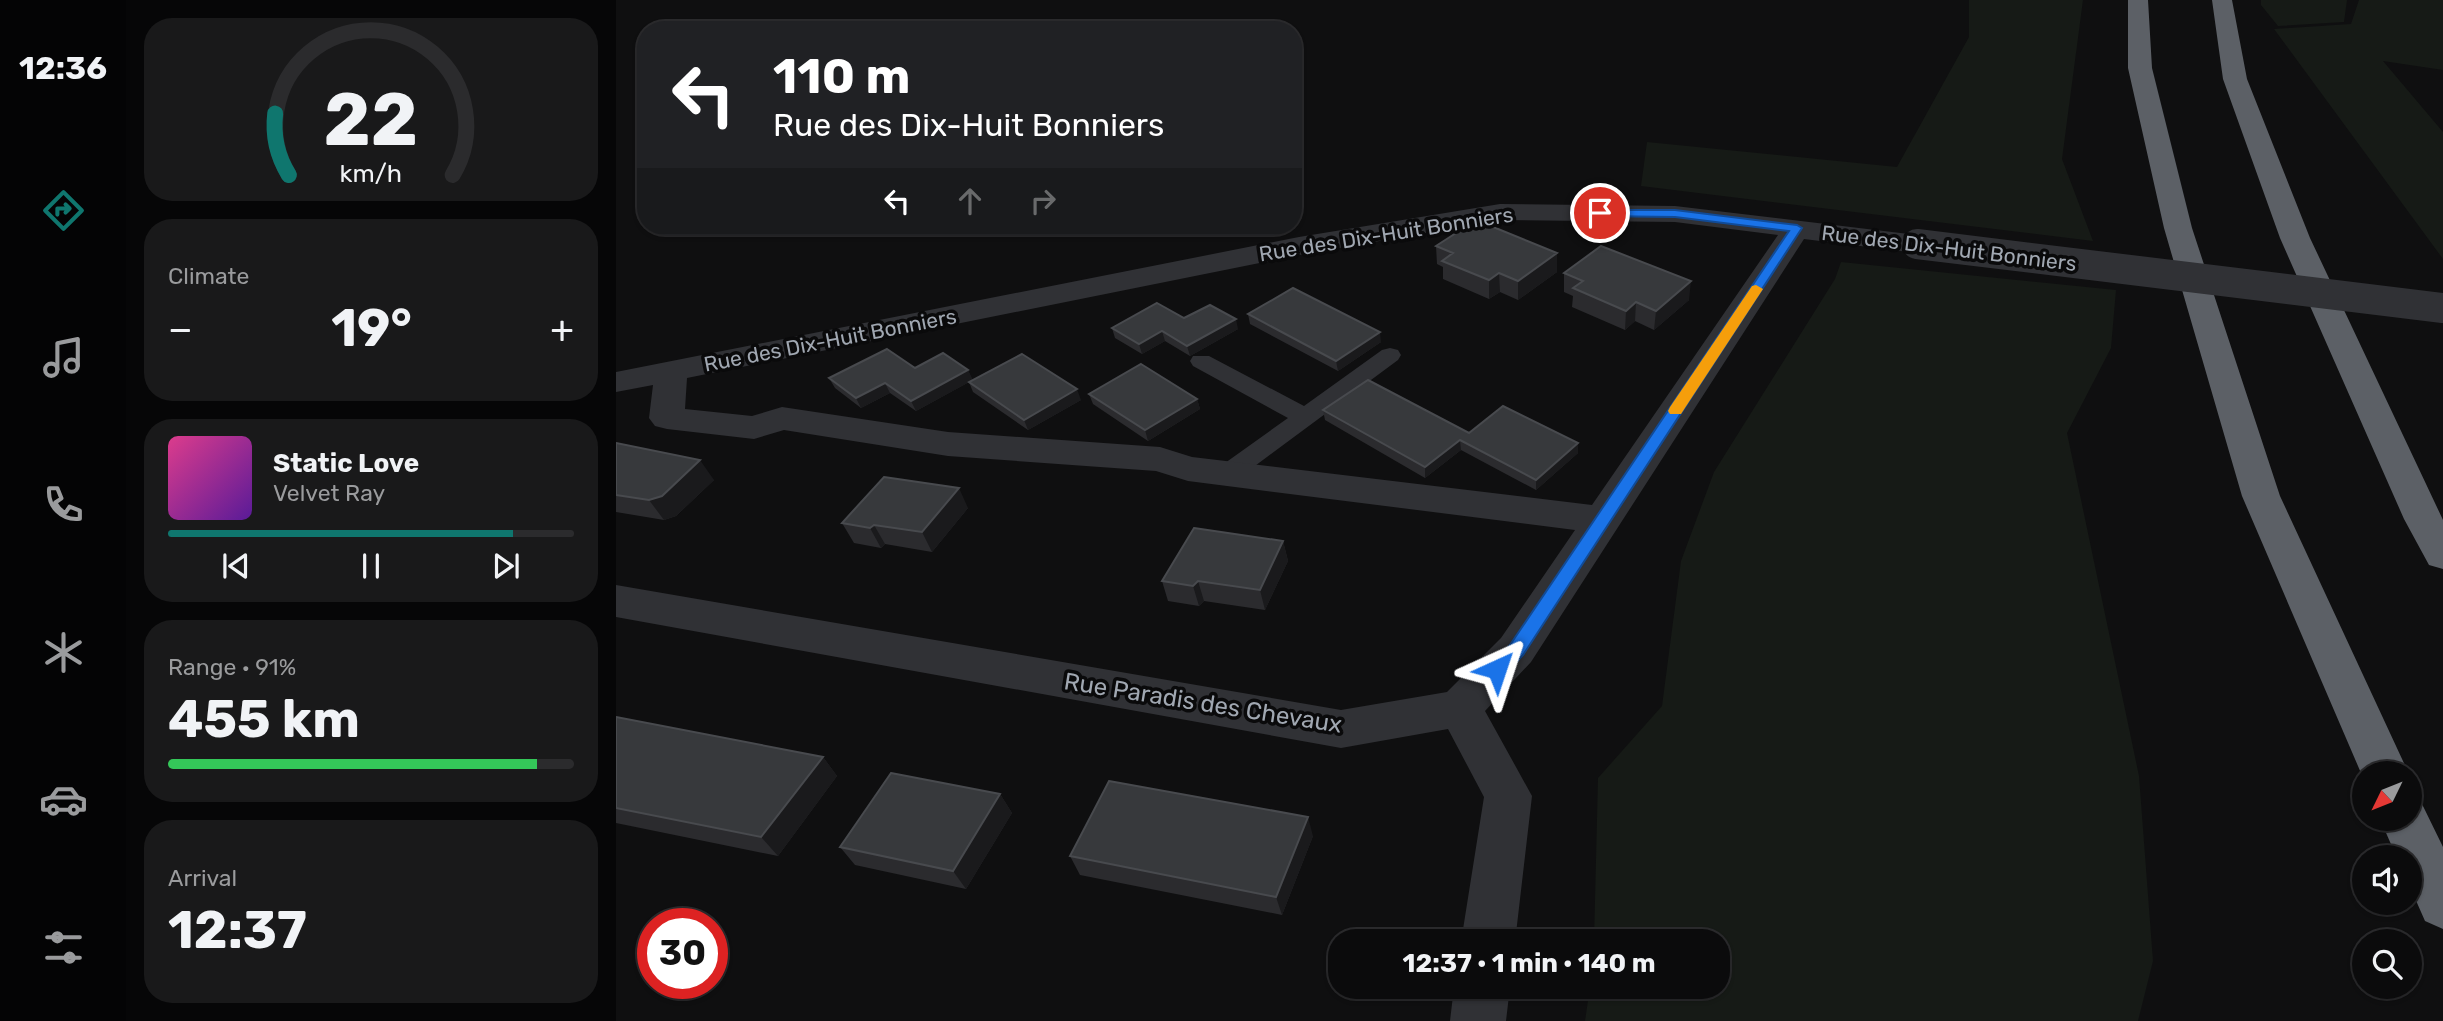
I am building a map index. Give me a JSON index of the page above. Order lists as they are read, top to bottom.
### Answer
{
  "streets": {
    "street": ["Rue des Dix-Huit Bonniers", "Rue Paradis des Chevaux"]
  },
  "north": "bottom left",
  "page": {
    "tabs": "12:36",
    "turn": ["110 m", "Rue des Dix-Huit Bonniers"],
    "tile": [
      "Climate",
      ["Range · 91%", "455 km"],
      ["Arrival", "12:37"]
    ],
    "heat": ["−", "19°", "+"],
    "song": ["Static Love", "Velvet Ray"],
    "limit": "30",
    "trip": "12:37 · 1 min · 140 m",
    "gauge": ["22", "km/h"]
  }
}
